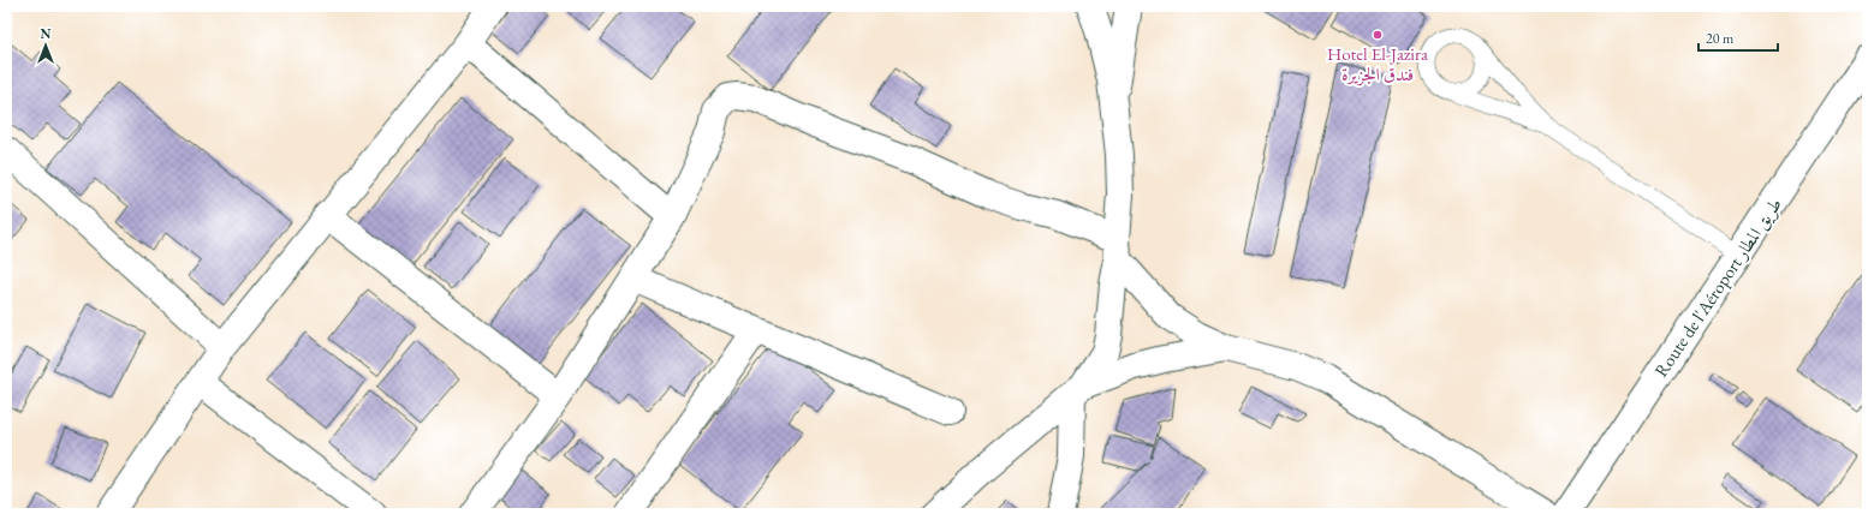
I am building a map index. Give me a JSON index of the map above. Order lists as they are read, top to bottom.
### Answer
{
  "streets": {
    "street": ["Route de l'Aéroport طريق المطار"]
  },
  "places": ["Hotel El-Jazira فندق الجزيرة"],
  "scale_bar": "20 m",
  "north": "top"
}
